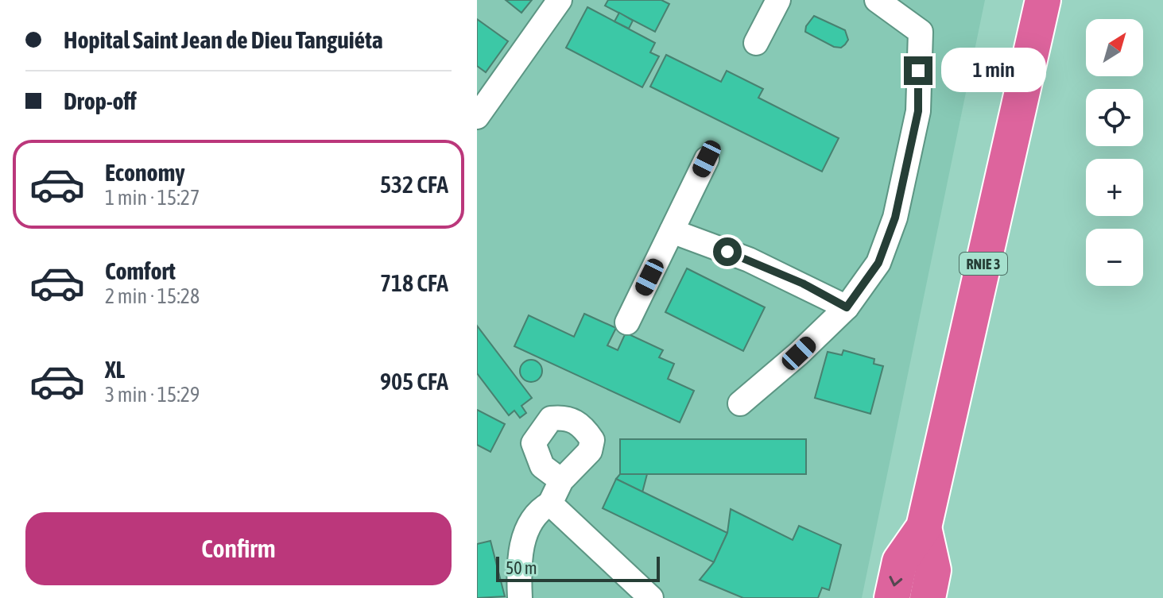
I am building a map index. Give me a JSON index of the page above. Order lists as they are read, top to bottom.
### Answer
{
  "streets": {
    "highway": ["RNIE 3"]
  },
  "scale_bar": "50 m",
  "north": "top right",
  "page": {
    "banner": ["Hopital Saint Jean de Dieu Tanguiéta", "Drop-off"],
    "map_buttons": ["+", "−"],
    "bubble": "1 min",
    "list": [
      {
        "name": "Economy",
        "note": "1 min · 15:27",
        "value": "532 CFA"
      },
      {
        "name": "Comfort",
        "note": "2 min · 15:28",
        "value": "718 CFA"
      },
      {
        "name": "XL",
        "note": "3 min · 15:29",
        "value": "905 CFA"
      }
    ],
    "buttons": "Confirm",
    "scale": "50 m"
  }
}
